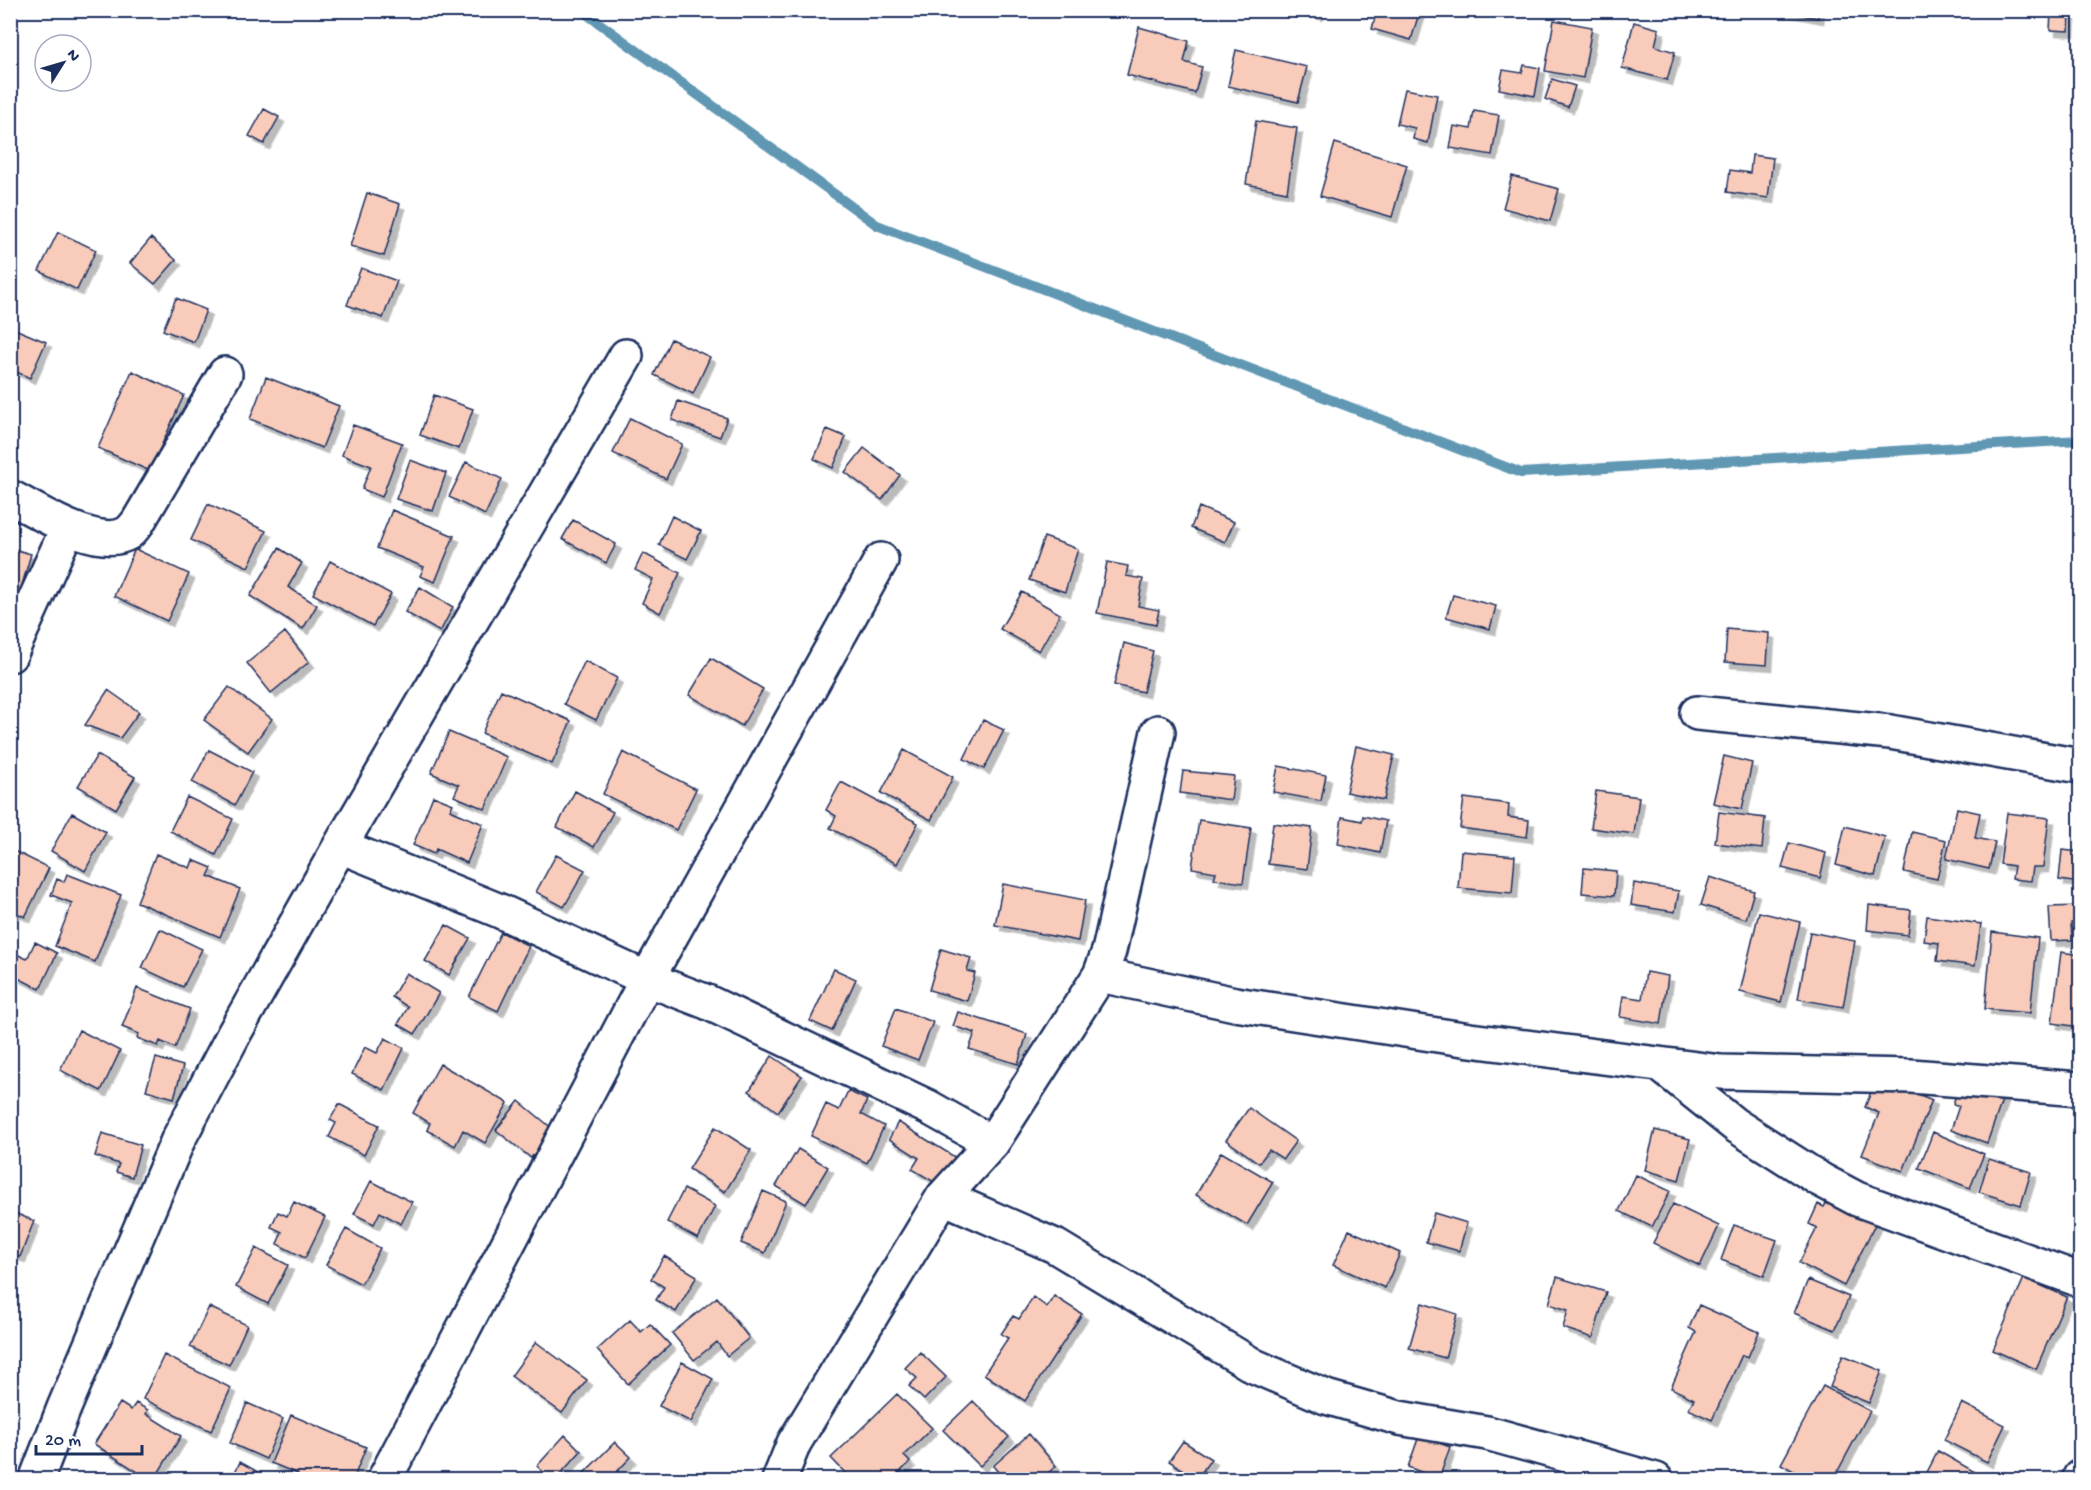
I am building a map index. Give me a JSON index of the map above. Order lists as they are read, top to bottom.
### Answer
{
  "scale_bar": "20 m",
  "north": "top right"
}
